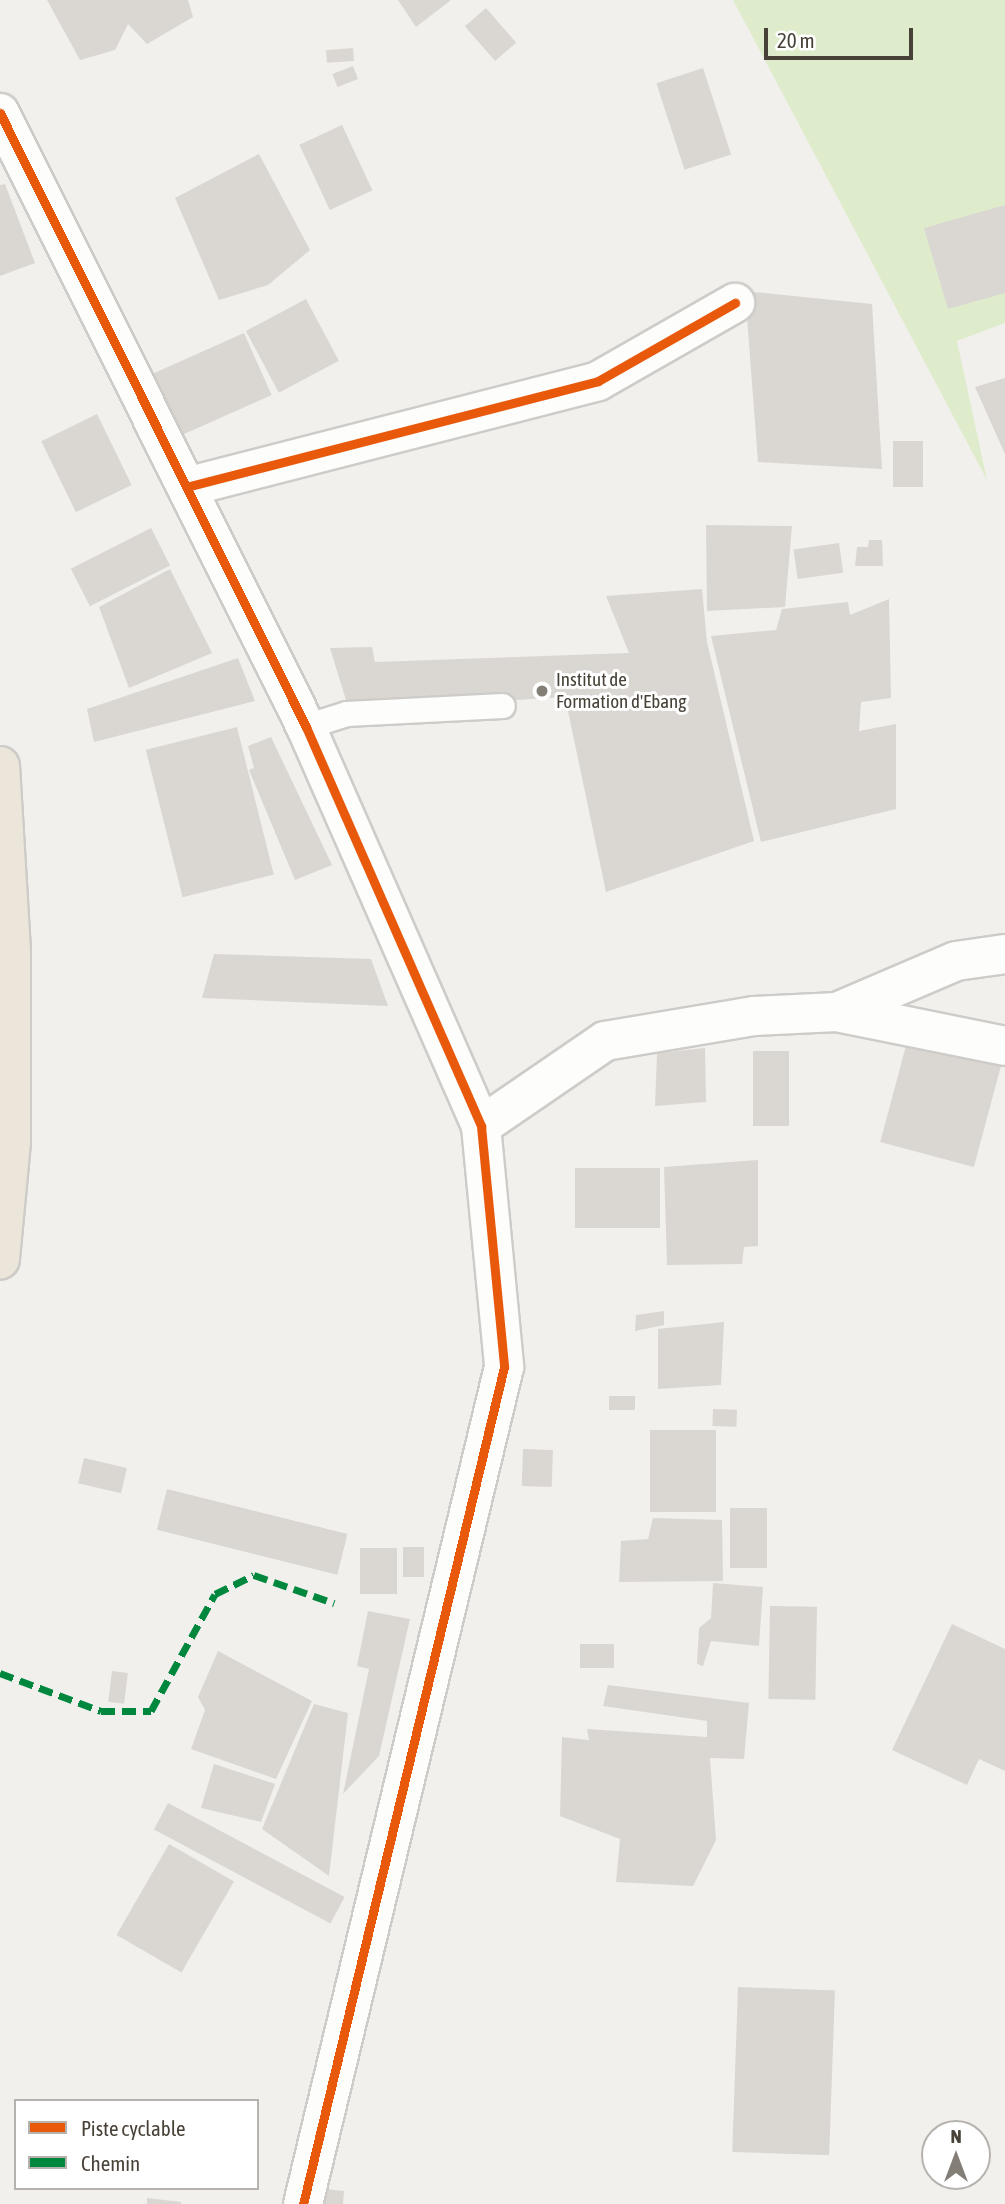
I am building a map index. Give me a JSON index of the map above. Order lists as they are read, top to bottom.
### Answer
{
  "places": ["Institut de Formation d'Ebang"],
  "legend": ["Piste cyclable", "Chemin"],
  "scale_bar": "20 m",
  "north": "top"
}
